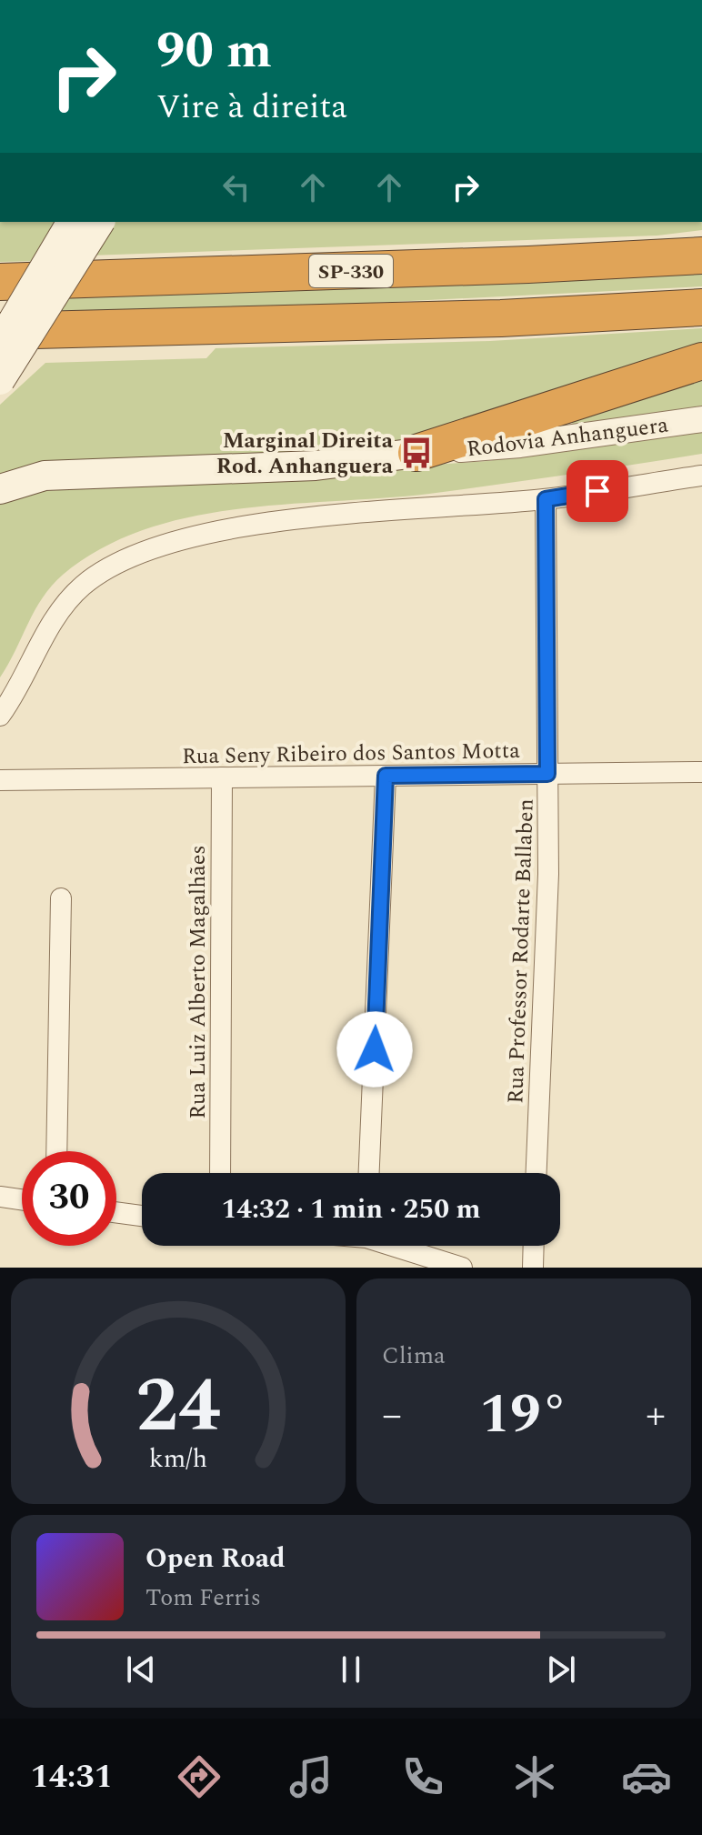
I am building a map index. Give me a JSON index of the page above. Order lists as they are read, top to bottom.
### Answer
{
  "streets": {
    "highway": ["SP-330"],
    "main road": ["Rodovia Anhanguera"],
    "street": ["Rua Seny Ribeiro dos Santos Motta", "Rua Professor Rodarte Ballaben", "Rua Luiz Alberto Magalhães"]
  },
  "crossings": [
    ["Rua Seny Ribeiro dos Santos Motta", "Rua Professor Rodarte Ballaben"],
    ["Rua Seny Ribeiro dos Santos Motta", "Rua Luiz Alberto Magalhães"]
  ],
  "places": {
    "bus stop": ["Marginal Direita Rod. Anhanguera"]
  },
  "page": {
    "turn": ["90 m", "Vire à direita"],
    "limit": "30",
    "trip": "14:32 · 1 min · 250 m",
    "tile": "Clima",
    "heat": ["−", "19°", "+"],
    "song": ["Open Road", "Tom Ferris"],
    "tabs": "14:31",
    "gauge": ["24", "km/h"]
  }
}
